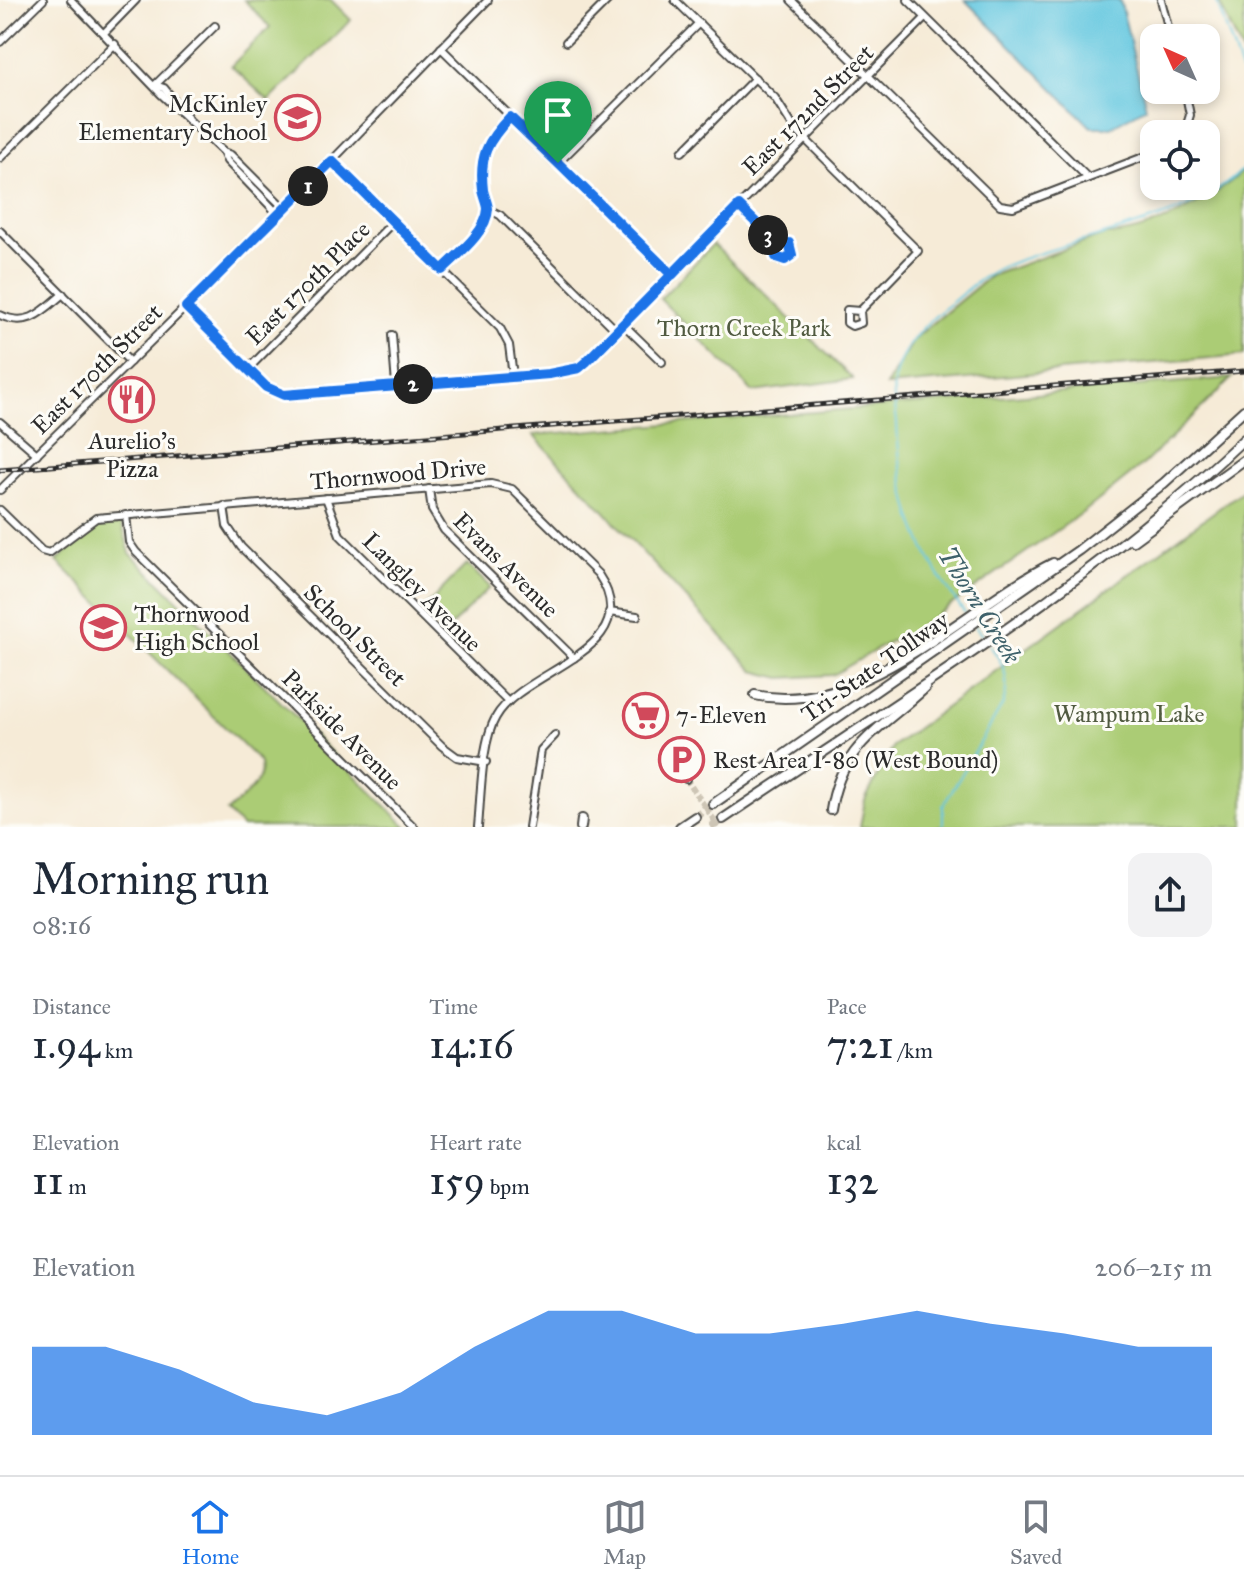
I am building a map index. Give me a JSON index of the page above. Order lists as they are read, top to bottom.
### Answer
{
  "streets": {
    "highway": ["Tri-State Tollway"],
    "street": [
      "East 172nd Street",
      "East 170th Place",
      "East 170th Street",
      "Thornwood Drive",
      "Evans Avenue",
      "Langley Avenue",
      "School Street",
      "Parkside Avenue"
    ]
  },
  "crossings": [
    ["Thornwood Drive", "Evans Avenue"],
    ["Thornwood Drive", "Langley Avenue"],
    ["Thornwood Drive", "School Street"],
    ["Thornwood Drive", "Parkside Avenue"]
  ],
  "water": ["Thorn Creek"],
  "parks": ["Thorn Creek Park", "Wampum Lake"],
  "places": {
    "school or university": ["McKinley Elementary School", "Thornwood High School"],
    "restaurant": ["Aurelio's Pizza"],
    "supermarket": ["7-Eleven"],
    "parking": ["Rest Area I-80 (West Bound)"]
  },
  "north": "top left",
  "page": {
    "pins": ["1", "3", "2"],
    "heading": ["Morning run", "08:16"],
    "stats": [
      ["Distance", "1.94 km"],
      ["Time", "14:16"],
      ["Pace", "7:21 /km"],
      ["Elevation", "11 m"],
      ["Heart rate", "159 bpm"],
      ["kcal", "132"]
    ],
    "chart": ["Elevation", "206–215 m"],
    "tabs": ["Home", "Map", "Saved"]
  }
}
